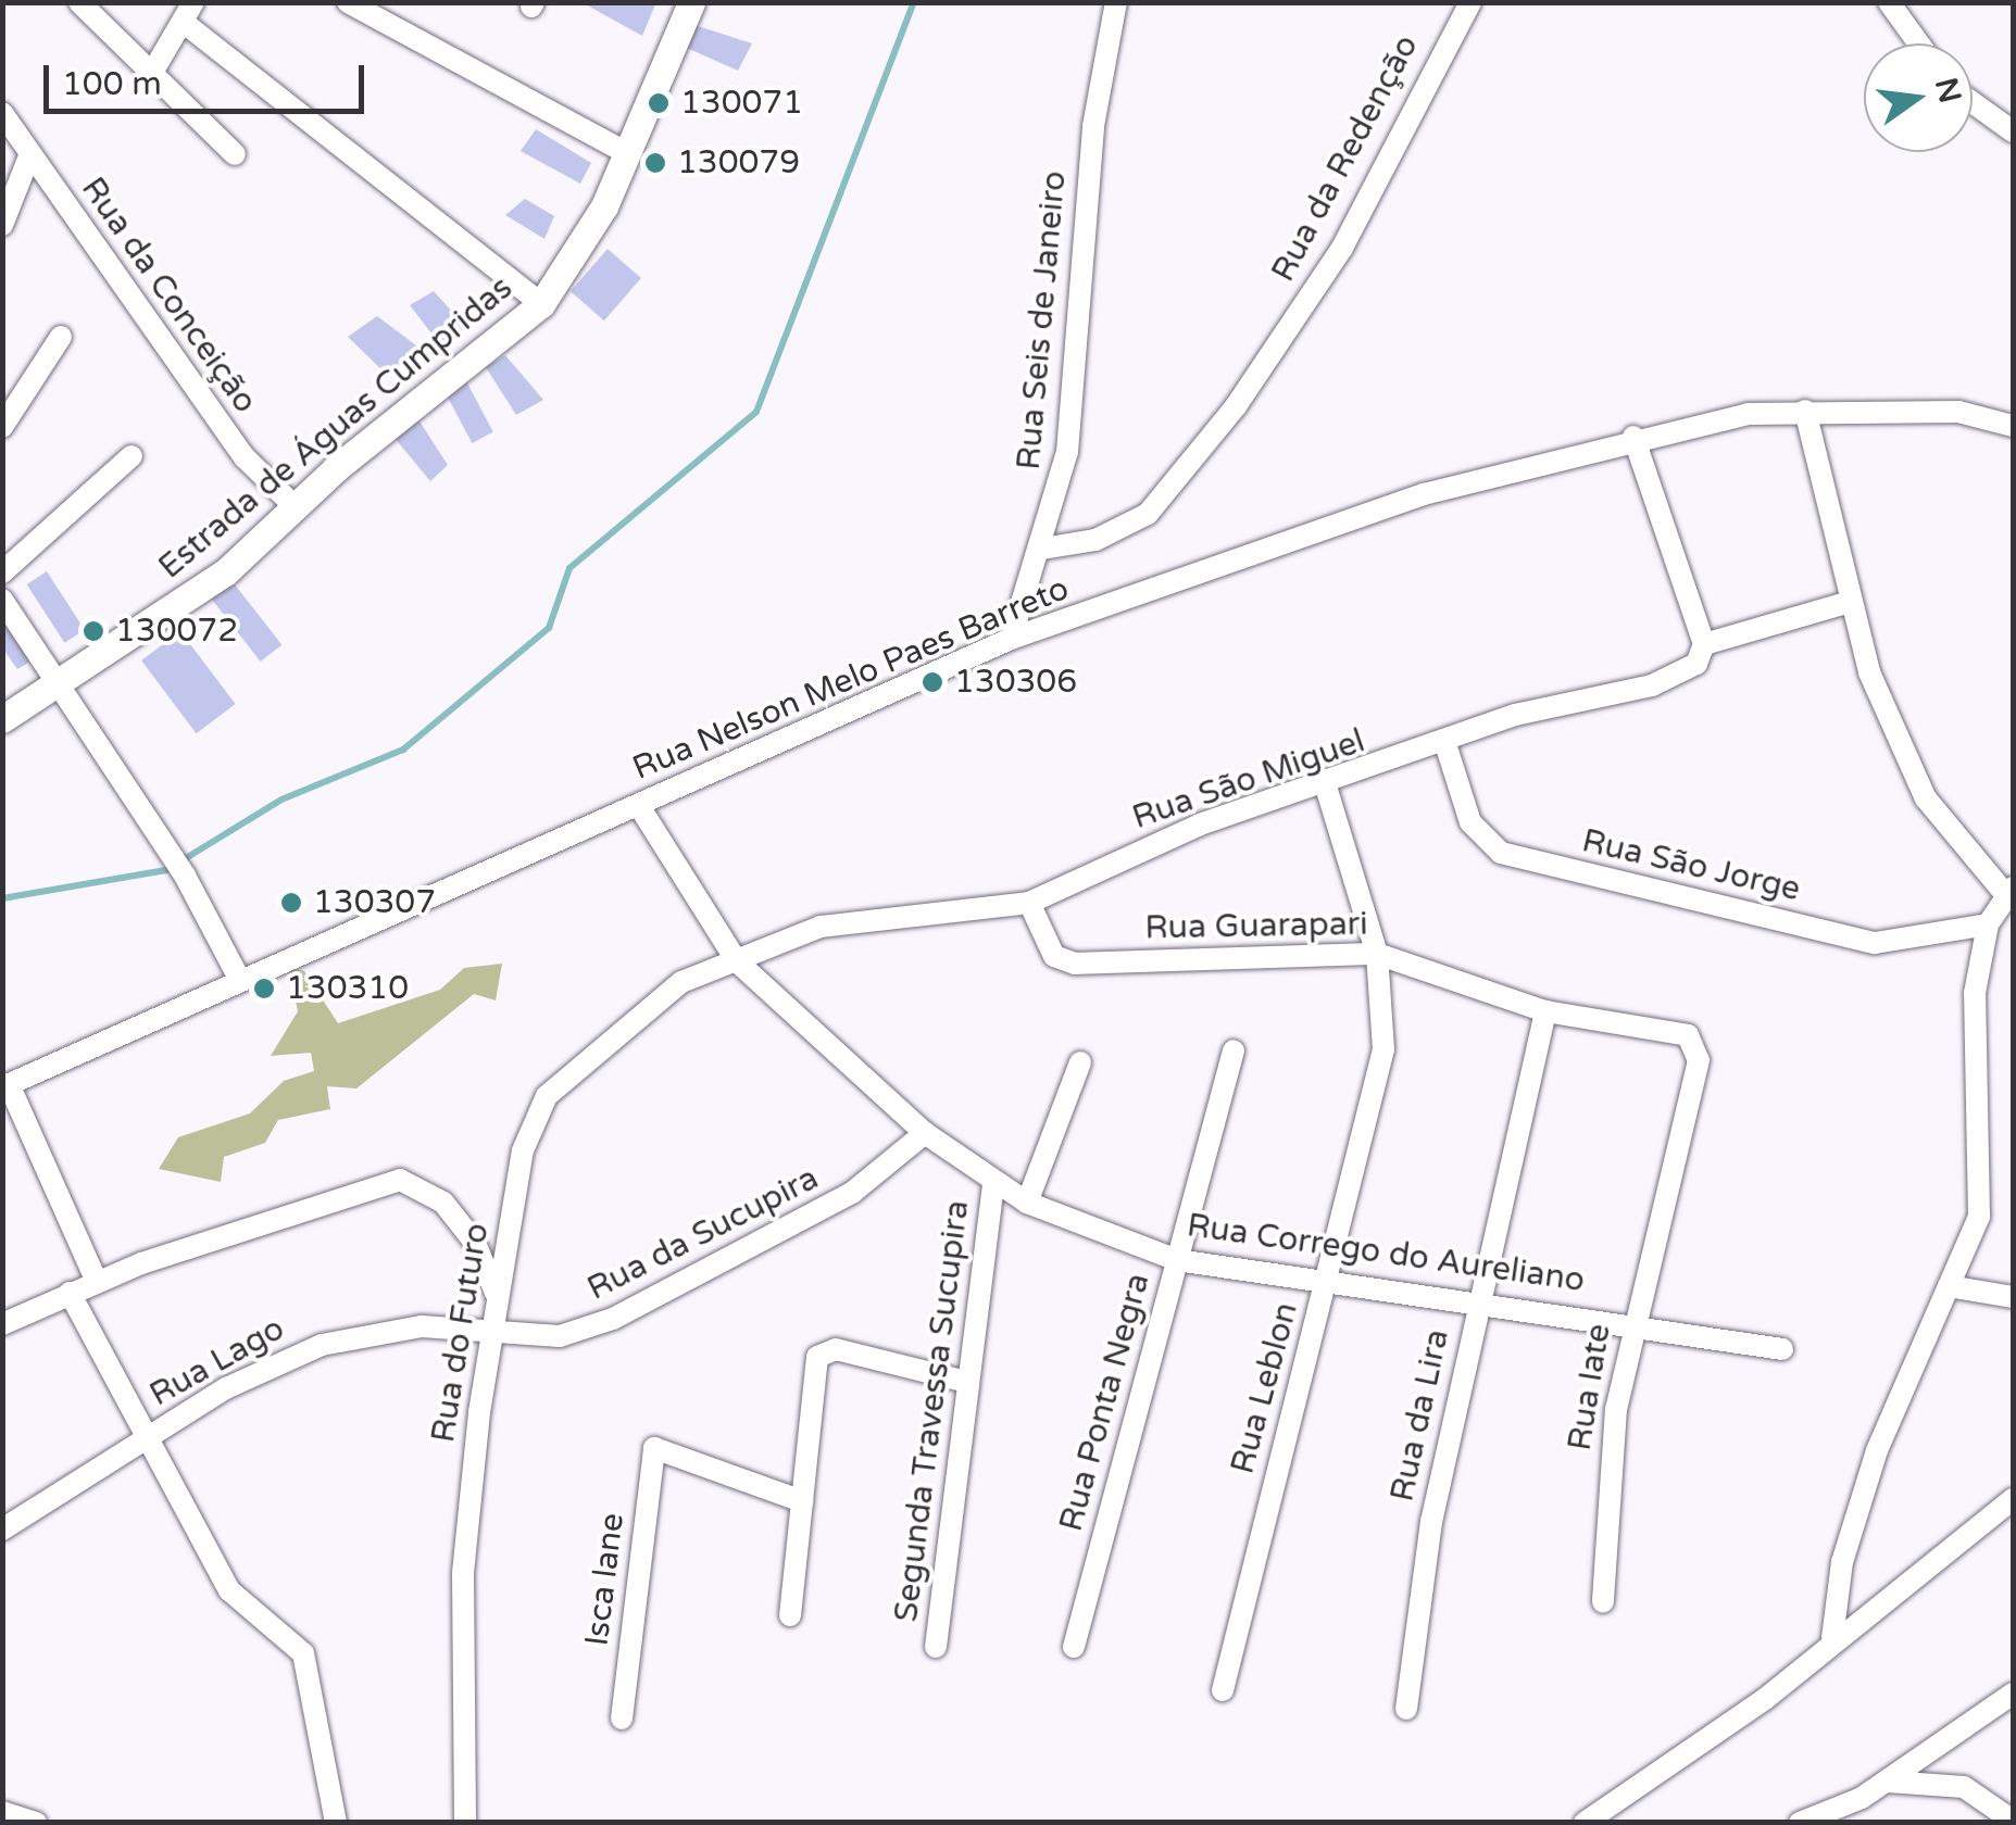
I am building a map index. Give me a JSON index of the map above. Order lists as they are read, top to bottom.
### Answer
{
  "streets": {
    "main road": ["Estrada de Águas Cumpridas"],
    "street": [
      "Rua da Redenção",
      "Rua da Conceição",
      "Rua Seis de Janeiro",
      "Rua Nelson Melo Paes Barreto",
      "Rua São Miguel",
      "Rua São Jorge",
      "Rua Guarapari",
      "Rua da Sucupira",
      "Rua Corrego do Aureliano",
      "Rua do Futuro",
      "Rua Lago",
      "Rua Iate",
      "Rua Leblon",
      "Rua Ponta Negra",
      "Segunda Travessa Sucupira",
      "Rua da Lira",
      "Isca lane"
    ]
  },
  "crossings": [
    ["Rua da Redenção", "Rua Seis de Janeiro"],
    ["Rua da Conceição", "Estrada de Águas Cumpridas"],
    ["Rua Seis de Janeiro", "Rua Nelson Melo Paes Barreto"],
    ["Rua Nelson Melo Paes Barreto", "Rua Corrego do Aureliano"],
    ["Rua São Miguel", "Rua São Jorge"],
    ["Rua São Miguel", "Rua Guarapari"],
    ["Rua São Miguel", "Rua Corrego do Aureliano"],
    ["Rua São Miguel", "Rua do Futuro"],
    ["Rua São Miguel", "Rua Leblon"],
    ["Rua Guarapari", "Rua Iate"],
    ["Rua Guarapari", "Rua Leblon"],
    ["Rua Guarapari", "Rua da Lira"],
    ["Rua da Sucupira", "Rua Corrego do Aureliano"],
    ["Rua da Sucupira", "Rua do Futuro"],
    ["Rua da Sucupira", "Rua Lago"],
    ["Rua Corrego do Aureliano", "Rua do Futuro"],
    ["Rua Corrego do Aureliano", "Rua Iate"],
    ["Rua Corrego do Aureliano", "Rua Leblon"],
    ["Rua Corrego do Aureliano", "Rua Ponta Negra"],
    ["Rua Corrego do Aureliano", "Segunda Travessa Sucupira"],
    ["Rua Corrego do Aureliano", "Rua da Lira"],
    ["Rua do Futuro", "Rua Lago"]
  ],
  "places": [
    "130071",
    "130079",
    "130072",
    "130306",
    "130307",
    "130310"
  ],
  "scale_bar": "100 m",
  "north": "right"
}
